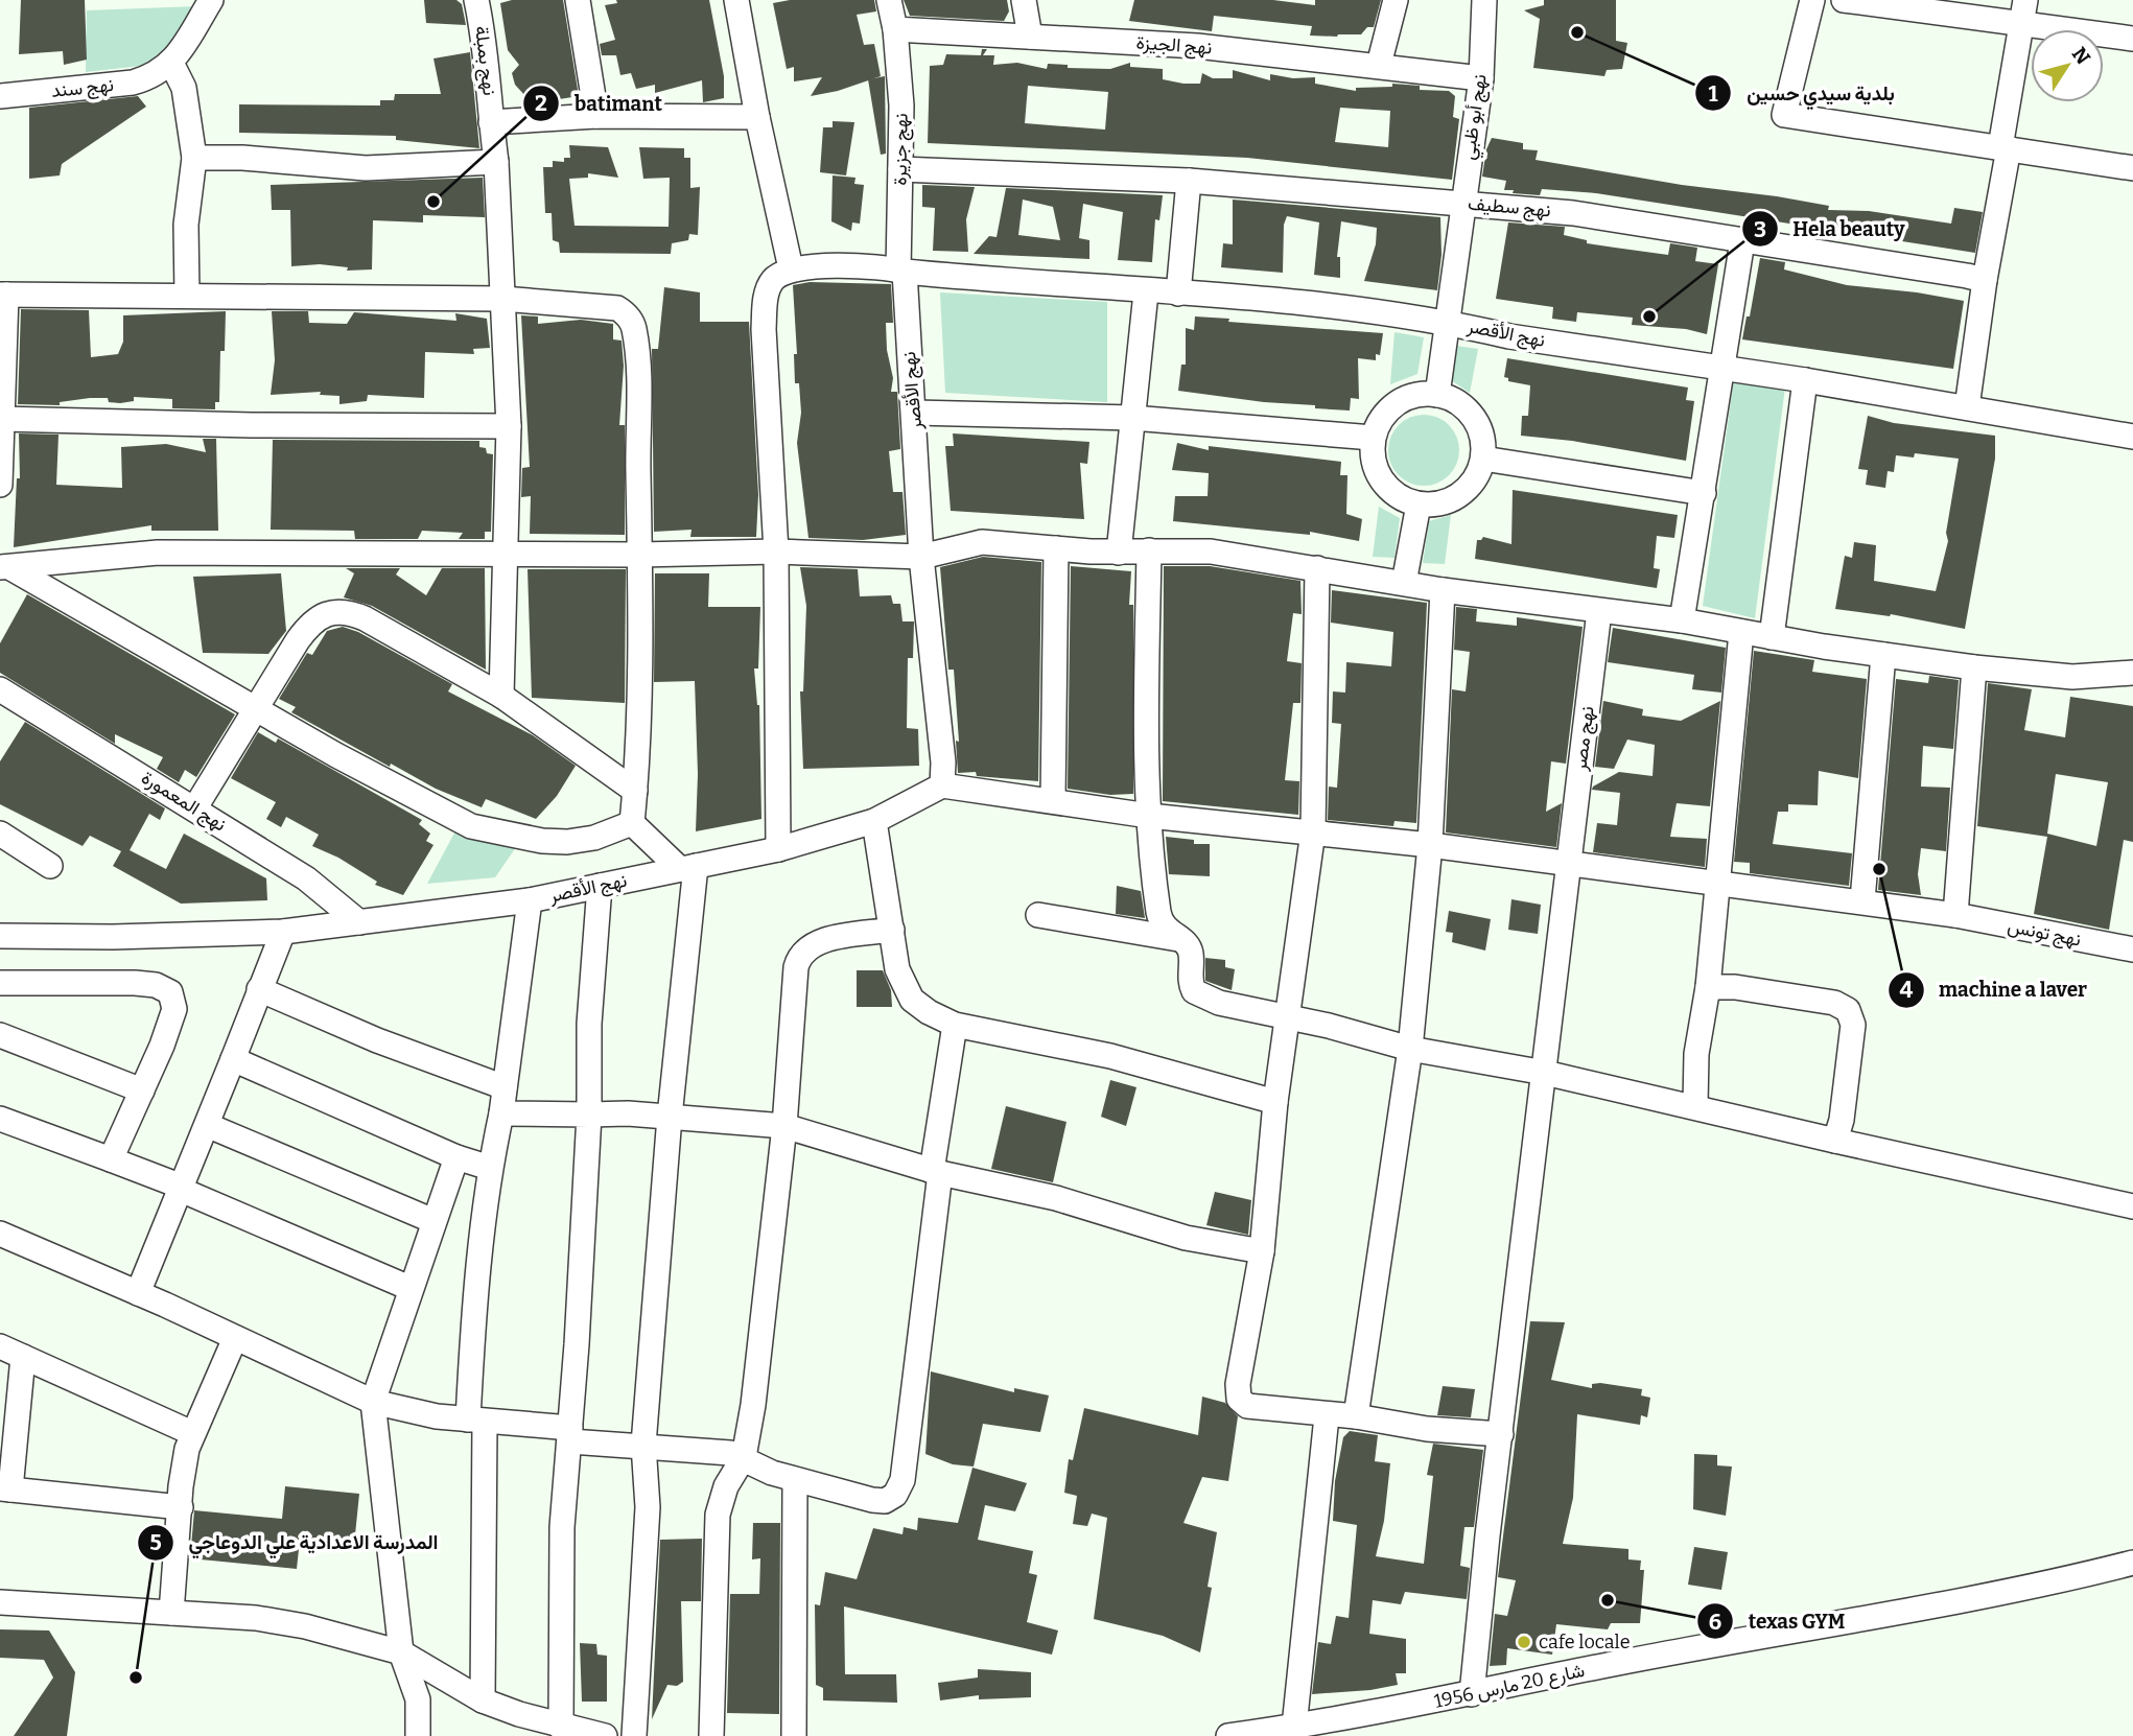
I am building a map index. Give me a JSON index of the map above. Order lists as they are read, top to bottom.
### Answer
{
  "streets": {
    "street": [
      "نهج الجيزة",
      "نهج بمبلة",
      "نهج سند",
      "نهج أبو ظبي",
      "نهج جزيرة",
      "نهج سطيف",
      "نهج الأقصر",
      "نهج مصر",
      "نهج المعمورة",
      "نهج تونس",
      "شارع 20 مارس 1956"
    ]
  },
  "crossings": [
    ["نهج الجيزة", "نهج أبو ظبي"],
    ["نهج الجيزة", "نهج جزيرة"],
    ["نهج أبو ظبي", "نهج سطيف"],
    ["نهج أبو ظبي", "نهج الأقصر"],
    ["نهج جزيرة", "نهج سطيف"],
    ["نهج جزيرة", "نهج الأقصر"],
    ["نهج الأقصر", "نهج المعمورة"],
    ["نهج الأقصر", "نهج تونس"],
    ["نهج مصر", "نهج تونس"],
    ["نهج مصر", "شارع 20 مارس 1956"]
  ],
  "places": [
    "بلدية سيدي حسين",
    "batimant",
    "Hela beauty",
    "machine a laver",
    "texas GYM",
    "cafe locale",
    "المدرسة الاعدادية علي الدوعاجي"
  ],
  "north": "top right"
}
